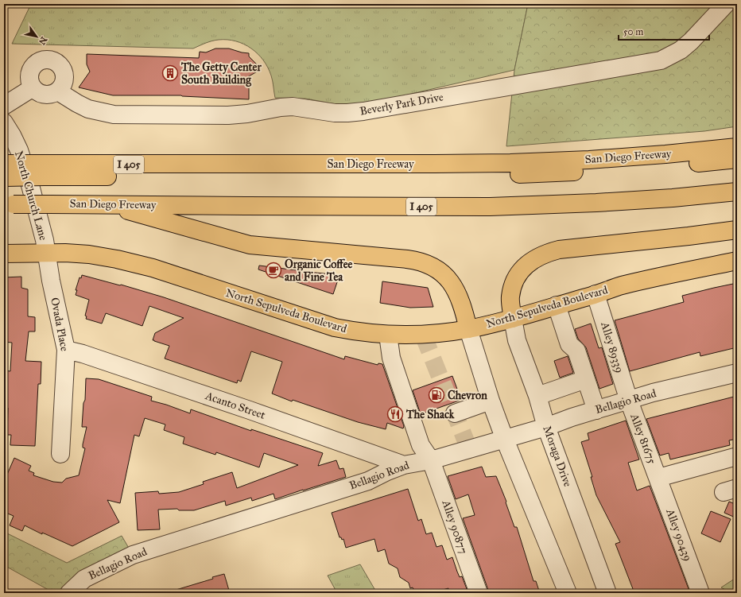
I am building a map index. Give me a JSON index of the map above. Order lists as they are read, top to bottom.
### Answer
{
  "streets": {
    "main road": ["San Diego Freeway", "I 405", "North Sepulveda Boulevard"],
    "street": [
      "Beverly Park Drive",
      "North Church Lane",
      "Ovada Place",
      "Alley 89339",
      "Bellagio Road",
      "Acanto Street",
      "Alley 81675",
      "Moraga Drive",
      "Alley 90877",
      "Alley 90439"
    ]
  },
  "crossings": [
    ["North Church Lane", "North Sepulveda Boulevard"],
    ["North Church Lane", "Ovada Place"],
    ["North Sepulveda Boulevard", "Ovada Place"],
    ["North Sepulveda Boulevard", "Alley 89339"],
    ["North Sepulveda Boulevard", "Moraga Drive"],
    ["North Sepulveda Boulevard", "Alley 90877"],
    ["Ovada Place", "Acanto Street"],
    ["Alley 89339", "Bellagio Road"],
    ["Alley 89339", "Alley 81675"],
    ["Bellagio Road", "Acanto Street"],
    ["Bellagio Road", "Alley 81675"],
    ["Bellagio Road", "Moraga Drive"],
    ["Bellagio Road", "Alley 90877"],
    ["Alley 81675", "Alley 90439"]
  ],
  "places": {
    "building": ["The Getty Center South Building"],
    "cafe": ["Organic Coffee and Fine Tea"],
    "fuel station": ["Chevron"],
    "restaurant": ["The Shack"]
  },
  "scale_bar": "50 m",
  "north": "bottom right"
}
